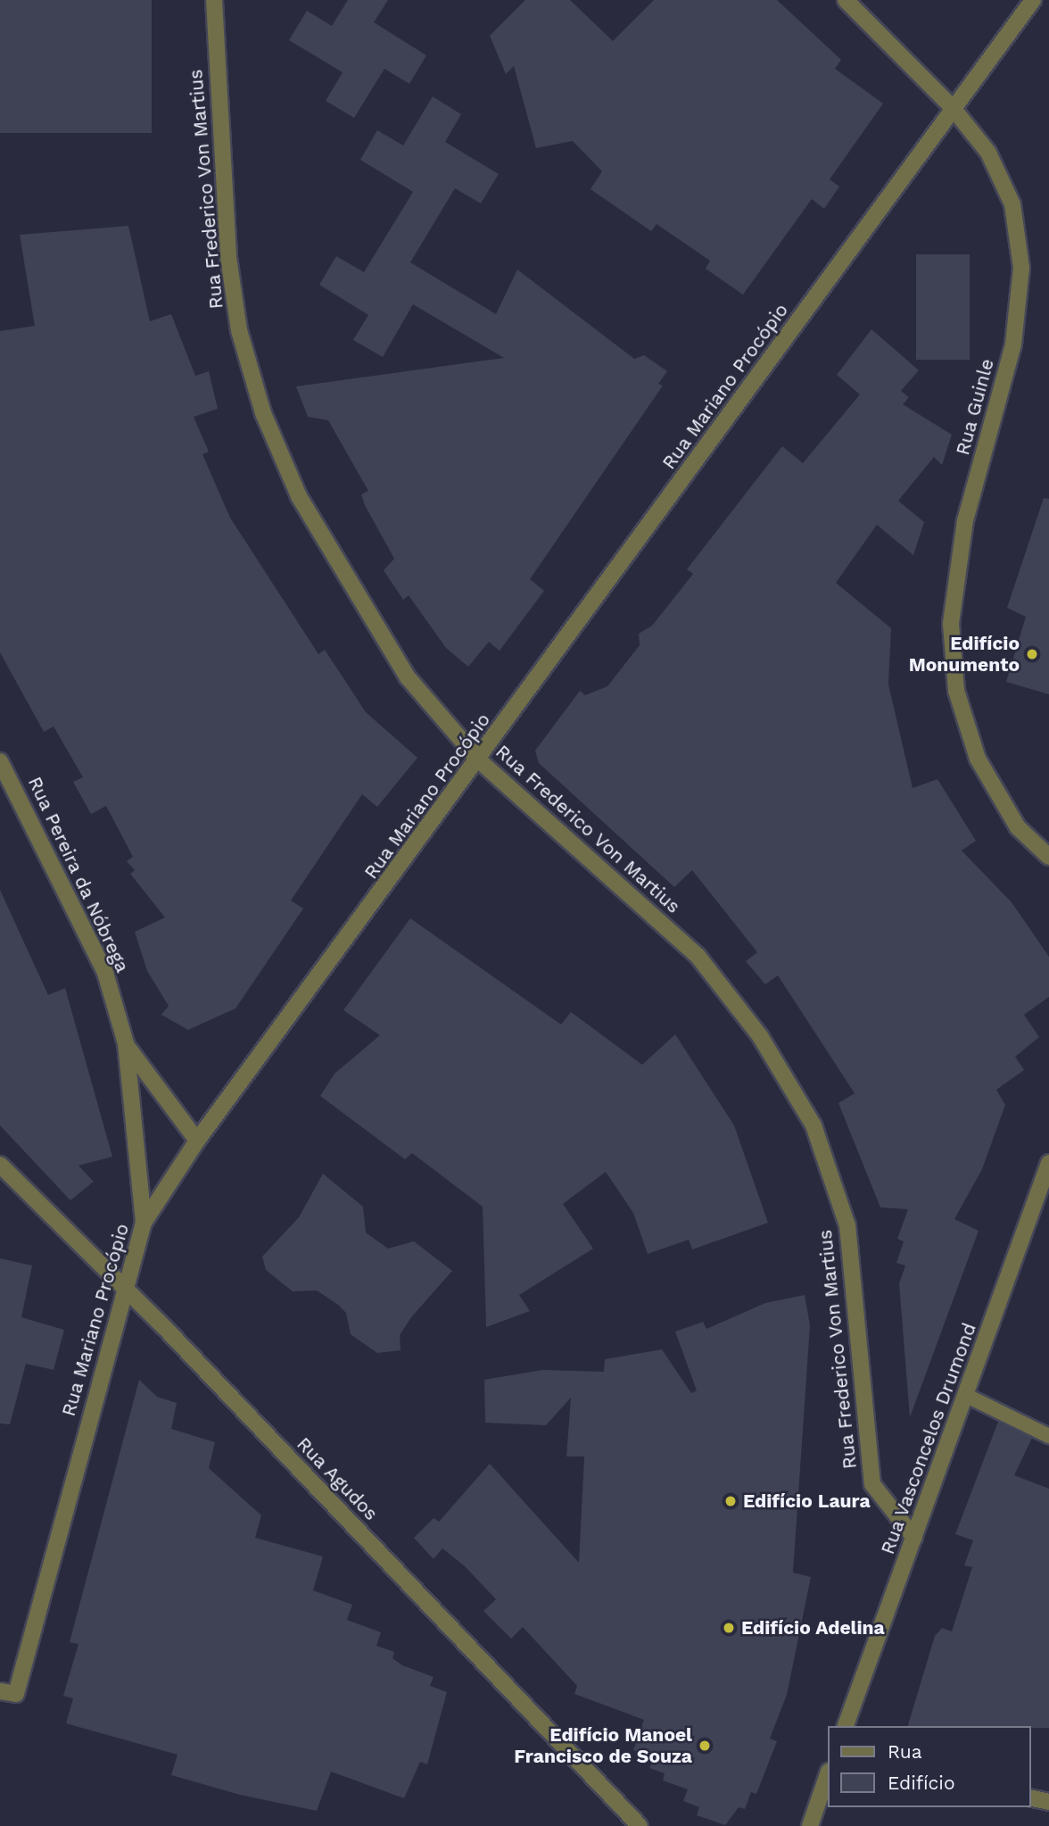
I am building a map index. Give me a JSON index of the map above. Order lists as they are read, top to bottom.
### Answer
{
  "streets": {
    "street": [
      "Rua Frederico Von Martius",
      "Rua Mariano Procópio",
      "Rua Guinle",
      "Rua Pereira da Nóbrega",
      "Rua Vasconcelos Drumond",
      "Rua Agudos"
    ]
  },
  "crossings": [
    ["Rua Frederico Von Martius", "Rua Mariano Procópio"],
    ["Rua Frederico Von Martius", "Rua Vasconcelos Drumond"],
    ["Rua Mariano Procópio", "Rua Guinle"],
    ["Rua Mariano Procópio", "Rua Pereira da Nóbrega"],
    ["Rua Mariano Procópio", "Rua Agudos"]
  ],
  "places": [
    "Edifício Monumento",
    "Edifício Laura",
    "Edifício Adelina",
    "Edifício Manoel Francisco de Souza"
  ],
  "legend": ["Rua", "Edifício"]
}
